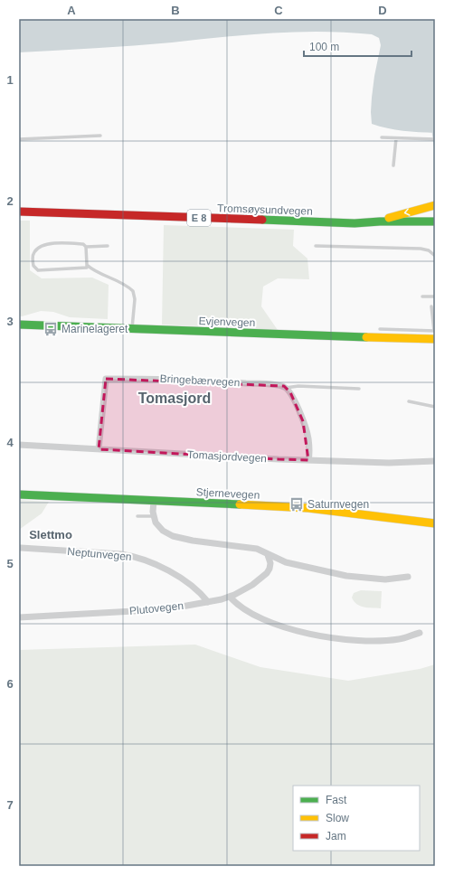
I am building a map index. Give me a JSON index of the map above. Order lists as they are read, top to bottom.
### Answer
{
  "streets": {
    "main road": [
      "Tromsøysundvegen",
      "E 8",
      "Evjenvegen",
      "Stjernevegen"
    ],
    "street": [
      "Bringebærvegen",
      "Tomasjordvegen",
      "Neptunvegen",
      "Plutovegen"
    ]
  },
  "crossings": [
    ["Bringebærvegen", "Tomasjordvegen"],
    ["Neptunvegen", "Plutovegen"]
  ],
  "districts": ["Tomasjord", "Slettmo"],
  "places": {
    "bus stop": ["Marinelageret", "Saturnvegen"]
  },
  "legend": ["Fast", "Slow", "Jam"],
  "scale_bar": "100 m",
  "grid": {
    "columns": [
      "A",
      "B",
      "C",
      "D"
    ],
    "rows": [
      "1",
      "2",
      "3",
      "4",
      "5",
      "6",
      "7"
    ]
  }
}
